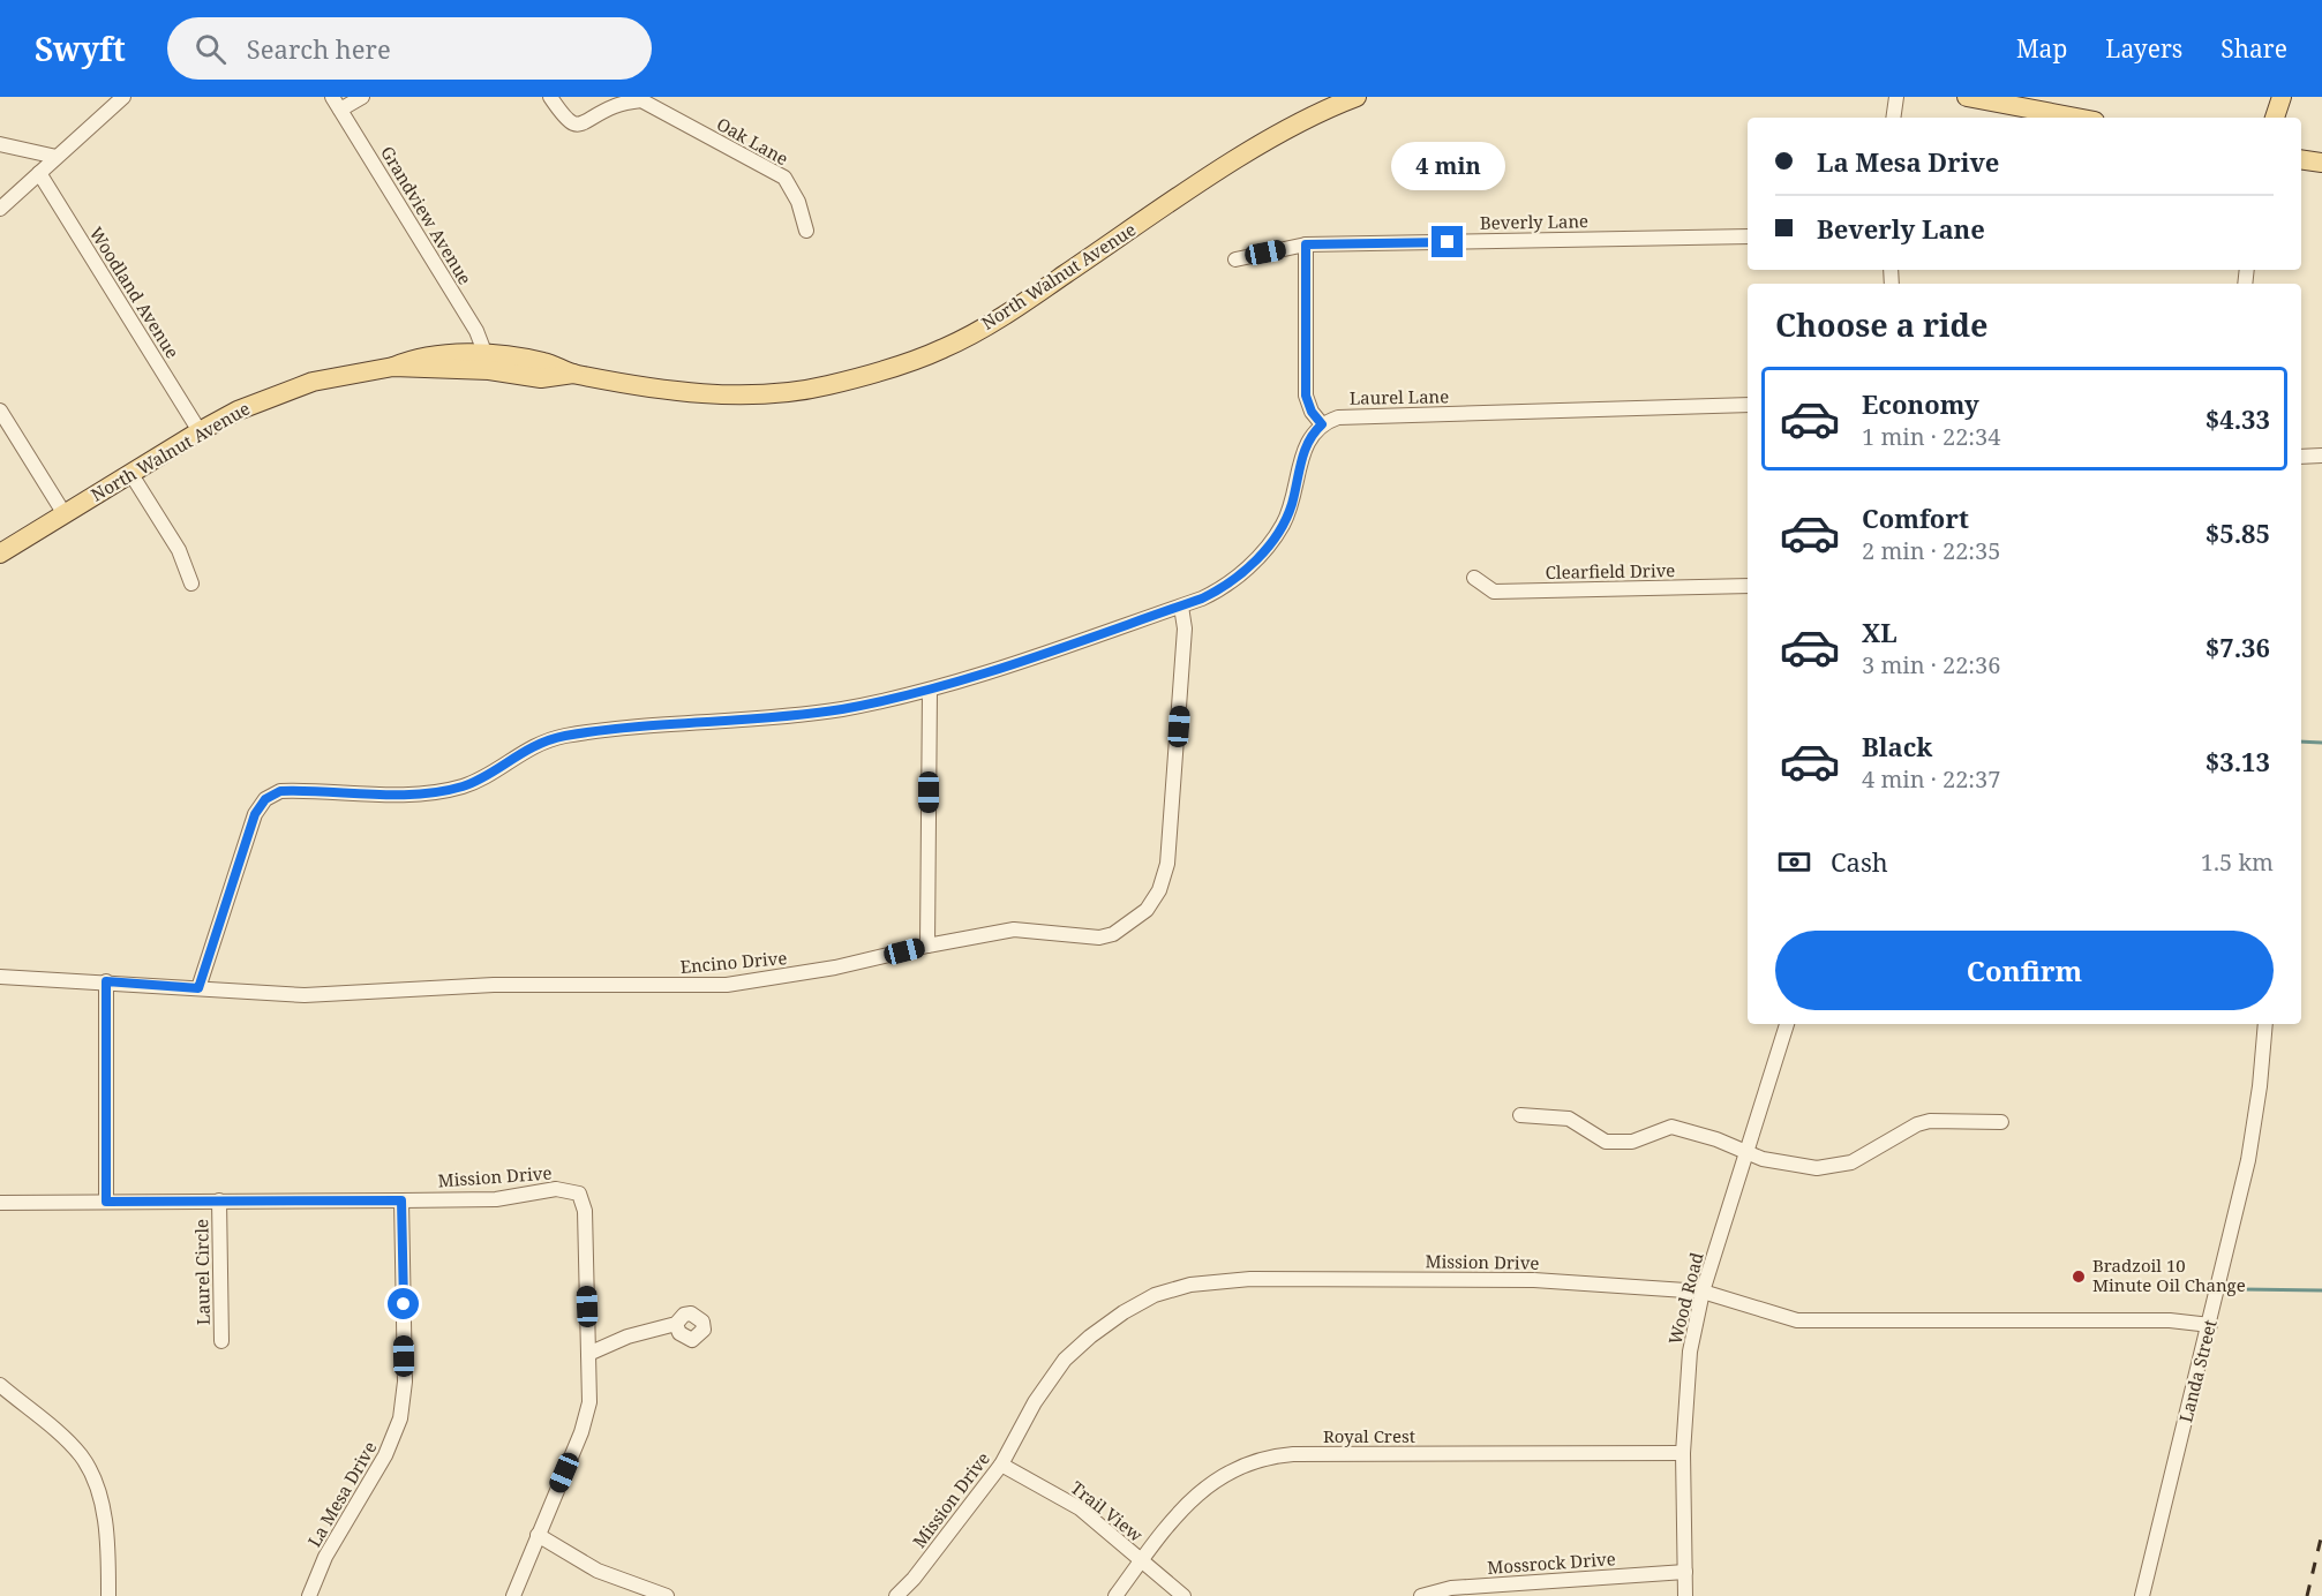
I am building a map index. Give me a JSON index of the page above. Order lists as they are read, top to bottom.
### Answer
{
  "streets": {
    "main road": ["North Walnut Avenue"],
    "street": [
      "Oak Lane",
      "Grandview Avenue",
      "Beverly Lane",
      "Woodland Avenue",
      "Laurel Lane",
      "Clearfield Drive",
      "Encino Drive",
      "Mission Drive",
      "Laurel Circle",
      "Wood Road",
      "Landa Street",
      "Royal Crest",
      "La Mesa Drive",
      "Trail View",
      "Mossrock Drive"
    ]
  },
  "crossings": [
    ["Grandview Avenue", "North Walnut Avenue"],
    ["North Walnut Avenue", "Woodland Avenue"],
    ["Mission Drive", "Laurel Circle"],
    ["Mission Drive", "Wood Road"],
    ["Mission Drive", "Landa Street"],
    ["Mission Drive", "La Mesa Drive"],
    ["Mission Drive", "Trail View"],
    ["Wood Road", "Royal Crest"],
    ["Wood Road", "Mossrock Drive"],
    ["Royal Crest", "Trail View"]
  ],
  "places": ["Bradzoil 10 Minute Oil Change"],
  "page": {
    "header": "Swyft",
    "search": "Search here",
    "nav": ["Map", "Layers", "Share"],
    "banner": ["La Mesa Drive", "Beverly Lane"],
    "bubble": "4 min",
    "heading": "Choose a ride",
    "list": [
      {
        "name": "Economy",
        "note": "1 min · 22:34",
        "value": "$4.33"
      },
      {
        "name": "Comfort",
        "note": "2 min · 22:35",
        "value": "$5.85"
      },
      {
        "name": "XL",
        "note": "3 min · 22:36",
        "value": "$7.36"
      },
      {
        "name": "Black",
        "note": "4 min · 22:37",
        "value": "$3.13"
      }
    ],
    "pay": ["Cash", "1.5 km"],
    "buttons": "Confirm"
  }
}
